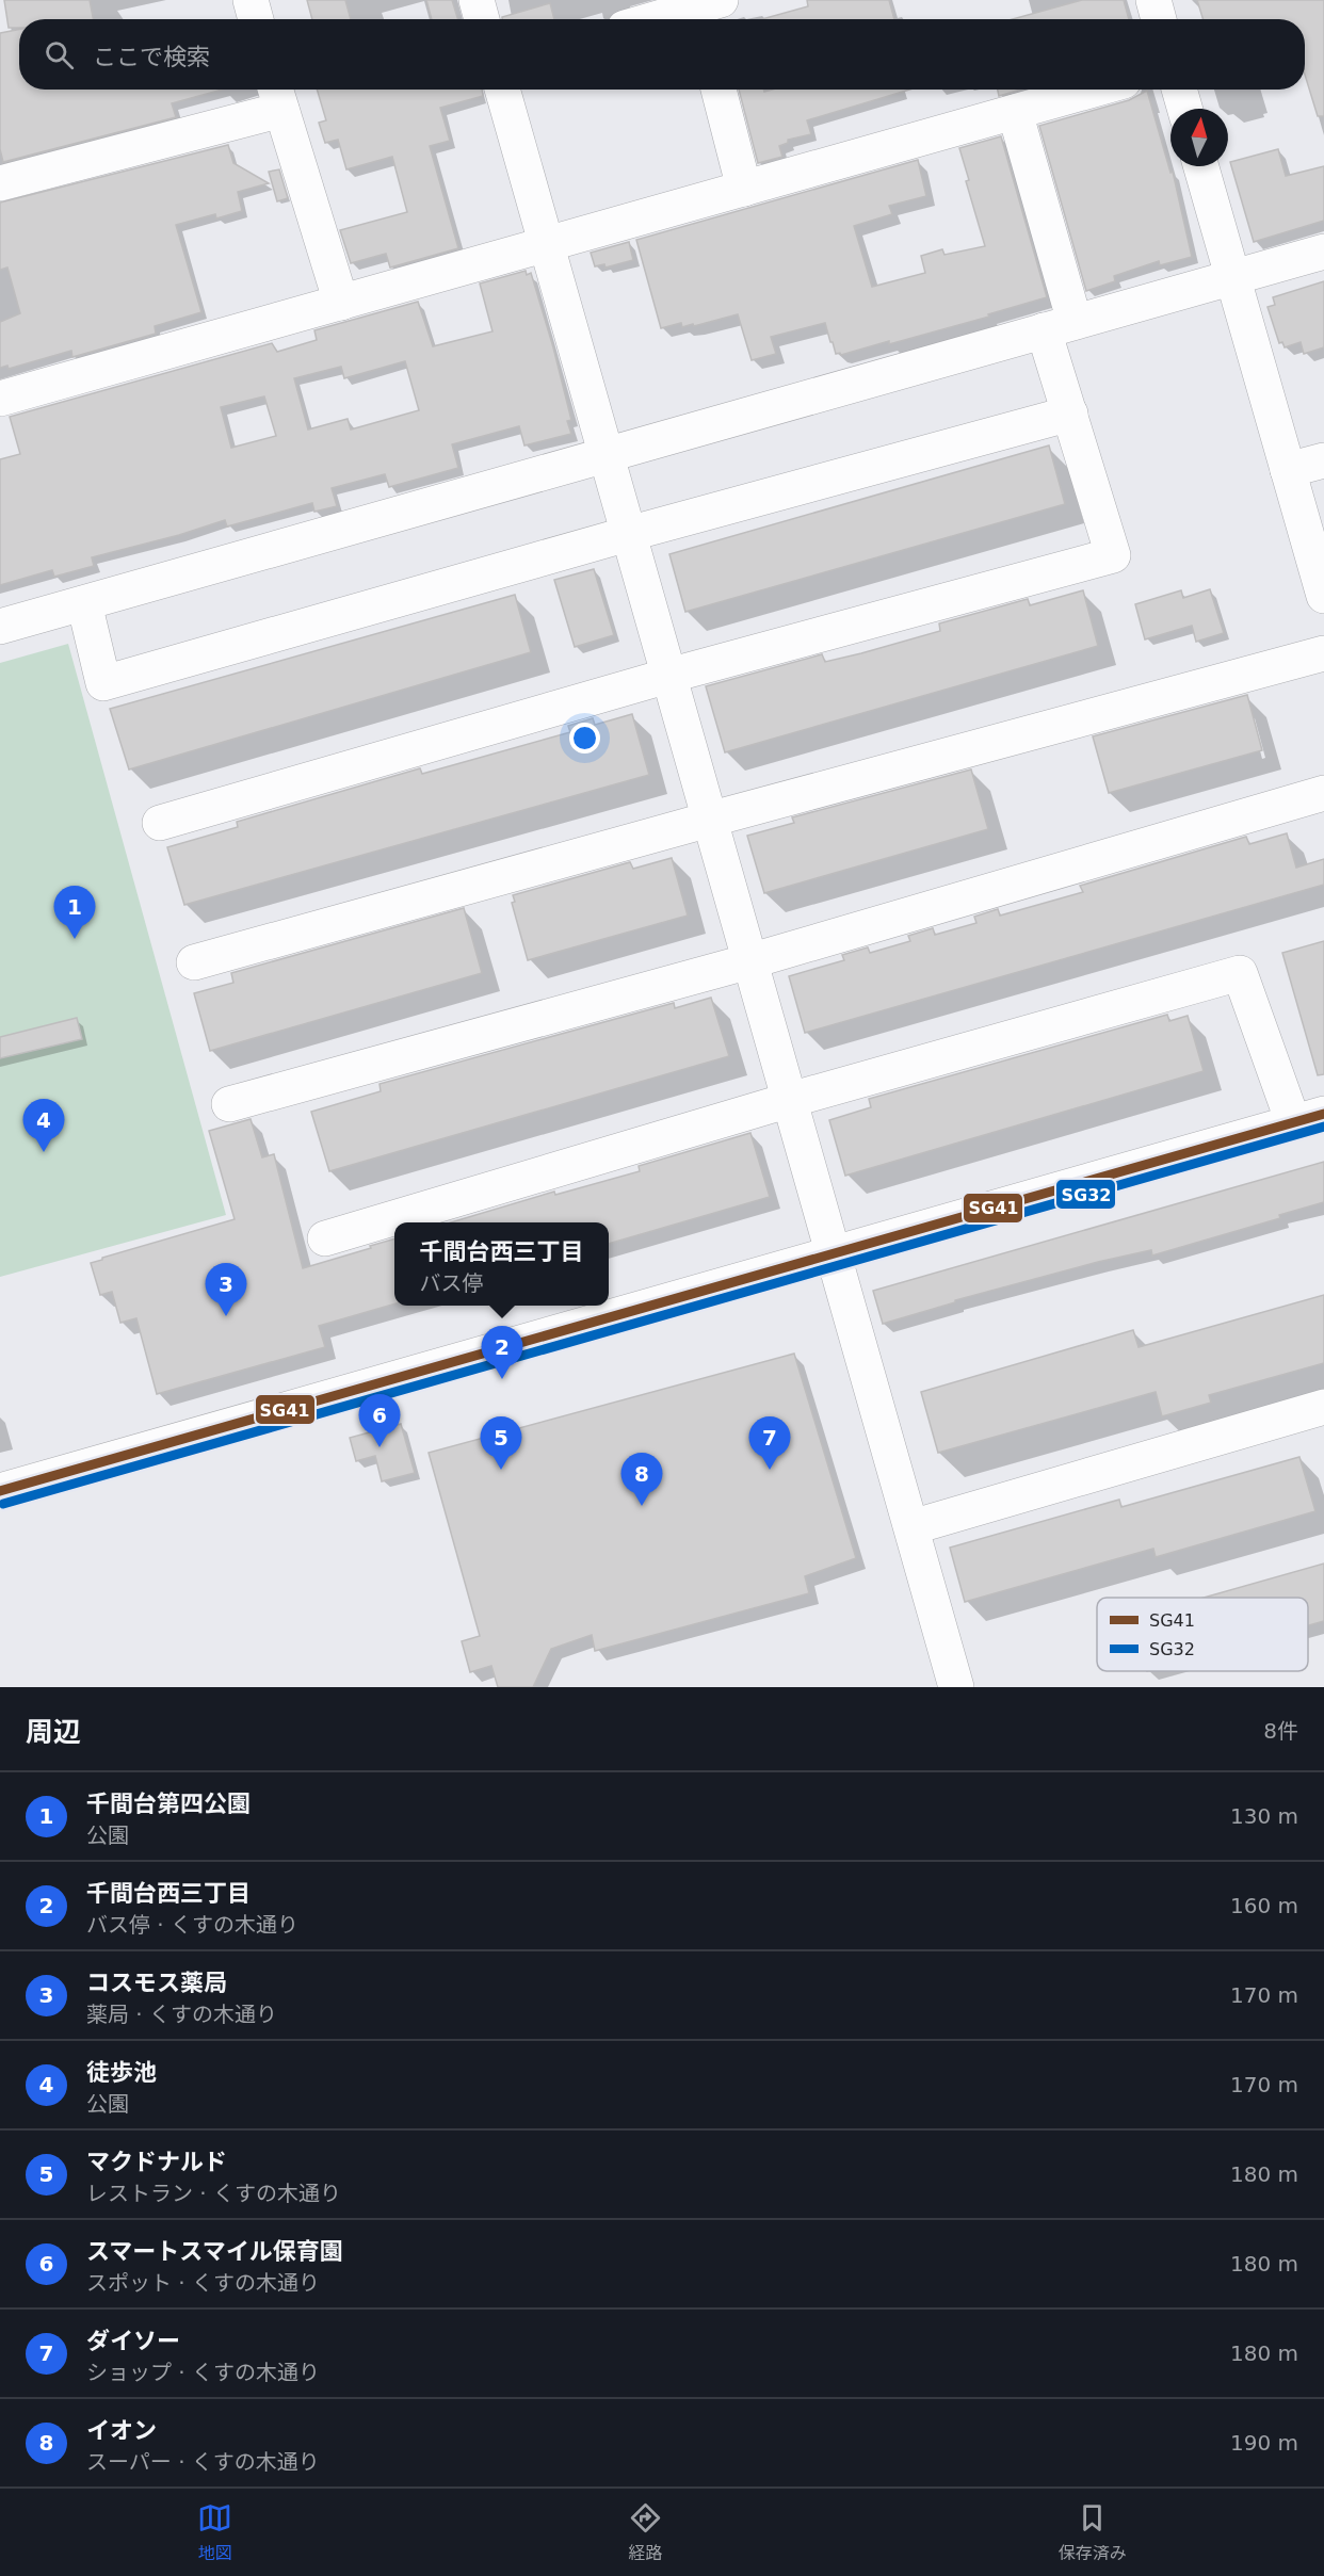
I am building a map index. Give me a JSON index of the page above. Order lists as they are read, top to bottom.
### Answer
{
  "lines": ["transit line SG41", "transit line SG32"],
  "legend": ["SG41", "SG32"],
  "north": "top",
  "page": {
    "search": "ここで検索",
    "pins": [
      "1",
      "4",
      "3",
      "2",
      "6",
      "5",
      "7",
      "8"
    ],
    "popup": ["千間台西三丁目", "バス停"],
    "heading": ["周辺", "8件"],
    "list": [
      {
        "mark": "1",
        "name": "千間台第四公園",
        "note": "公園",
        "value": "130 m"
      },
      {
        "mark": "2",
        "name": "千間台西三丁目",
        "note": "バス停 · くすの木通り",
        "value": "160 m"
      },
      {
        "mark": "3",
        "name": "コスモス薬局",
        "note": "薬局 · くすの木通り",
        "value": "170 m"
      },
      {
        "mark": "4",
        "name": "徒歩池",
        "note": "公園",
        "value": "170 m"
      },
      {
        "mark": "5",
        "name": "マクドナルド",
        "note": "レストラン · くすの木通り",
        "value": "180 m"
      },
      {
        "mark": "6",
        "name": "スマートスマイル保育園",
        "note": "スポット · くすの木通り",
        "value": "180 m"
      },
      {
        "mark": "7",
        "name": "ダイソー",
        "note": "ショップ · くすの木通り",
        "value": "180 m"
      },
      {
        "mark": "8",
        "name": "イオン",
        "note": "スーパー · くすの木通り",
        "value": "190 m"
      }
    ],
    "nav": ["地図", "経路", "保存済み"]
  }
}
